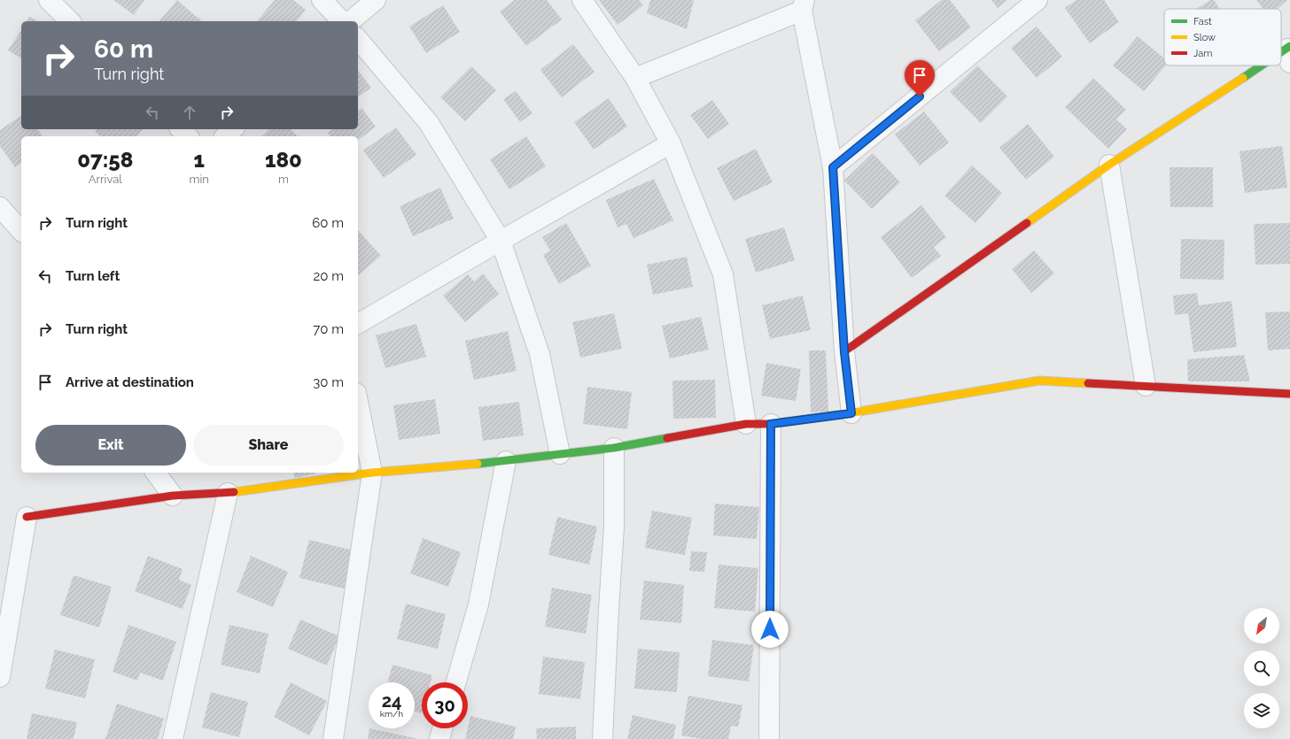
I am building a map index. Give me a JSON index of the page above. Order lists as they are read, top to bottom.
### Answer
{
  "legend": ["Fast", "Slow", "Jam"],
  "north": "bottom left",
  "page": {
    "turn": ["60 m", "Turn right"],
    "eta": [
      "07:58",
      "Arrival",
      "1",
      "min",
      "180",
      "m"
    ],
    "list": [
      {
        "name": "Turn right",
        "value": "60 m"
      },
      {
        "name": "Turn left",
        "value": "20 m"
      },
      {
        "name": "Turn right",
        "value": "70 m"
      },
      {
        "name": "Arrive at destination",
        "value": "30 m"
      }
    ],
    "buttons": ["Exit", "Share"],
    "speed": "24 km/h",
    "limit": "30"
  }
}
